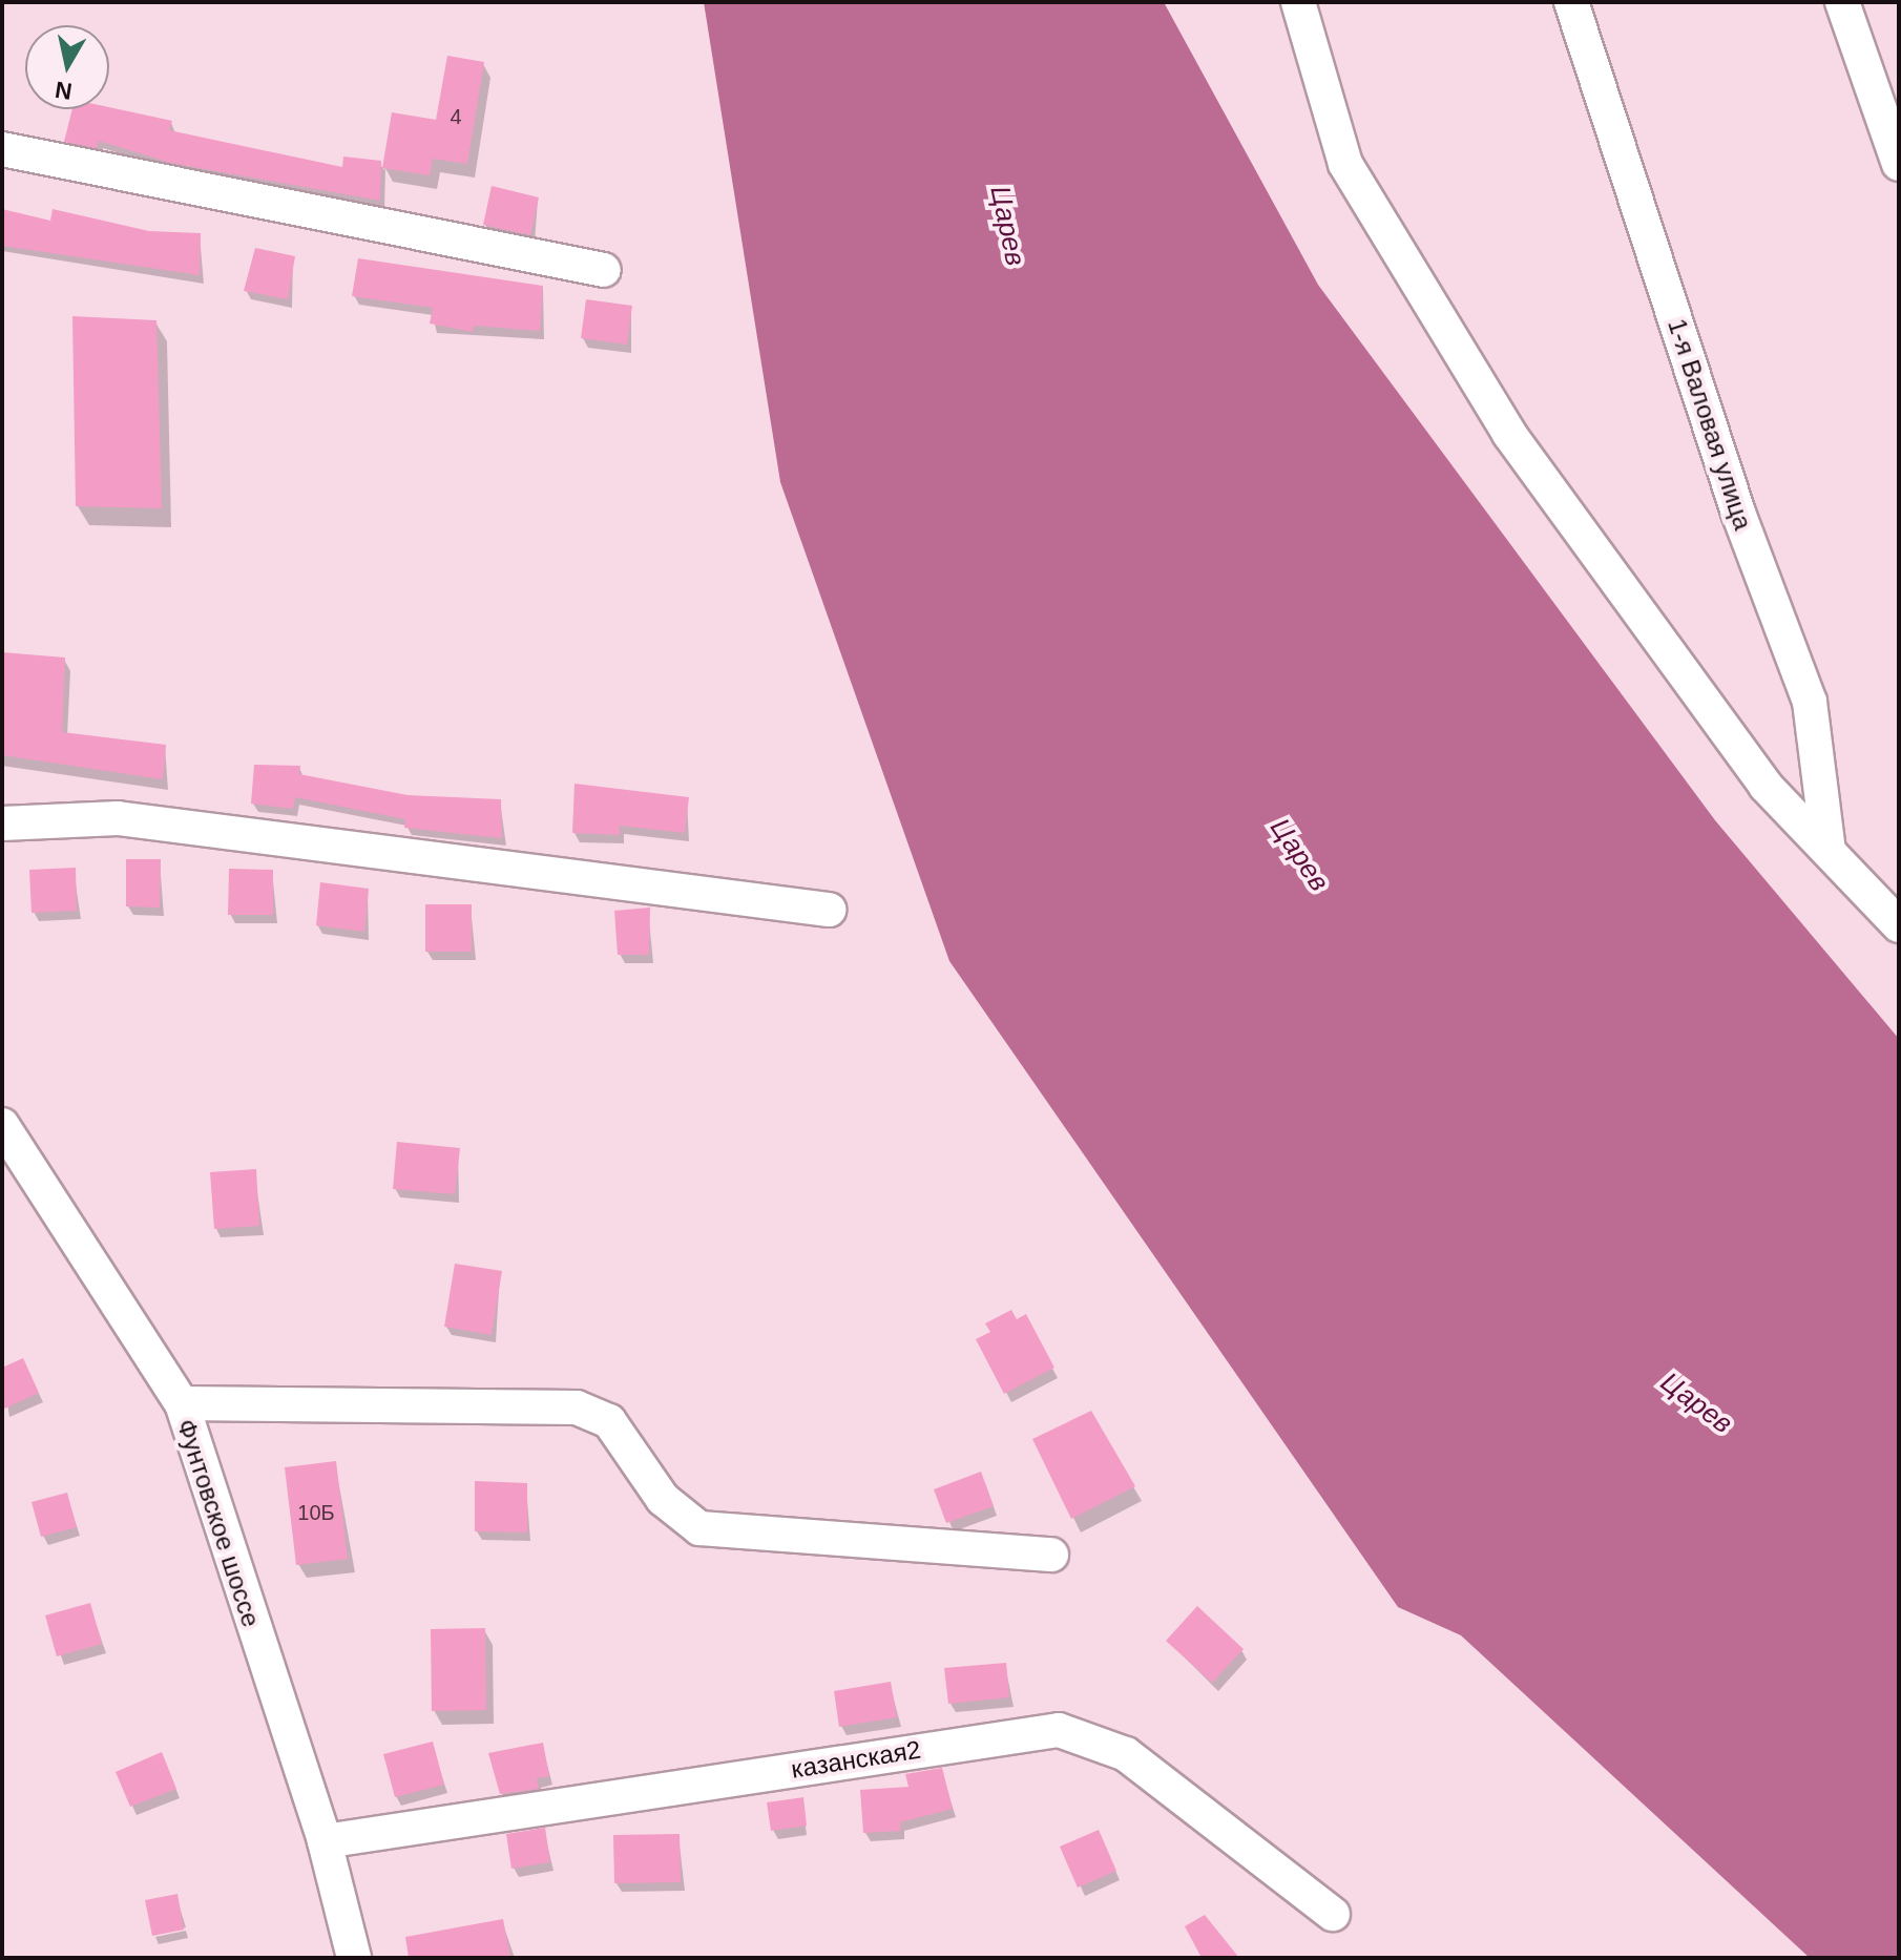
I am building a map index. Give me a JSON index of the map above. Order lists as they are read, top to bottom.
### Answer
{
  "streets": {
    "street": ["1-я Валовая улица", "Фунтовское шоссе", "казанская2"]
  },
  "crossings": [
    ["Фунтовское шоссе", "казанская2"]
  ],
  "water": ["Царев"],
  "house_numbers": ["4", "10Б"],
  "north": "bottom"
}
